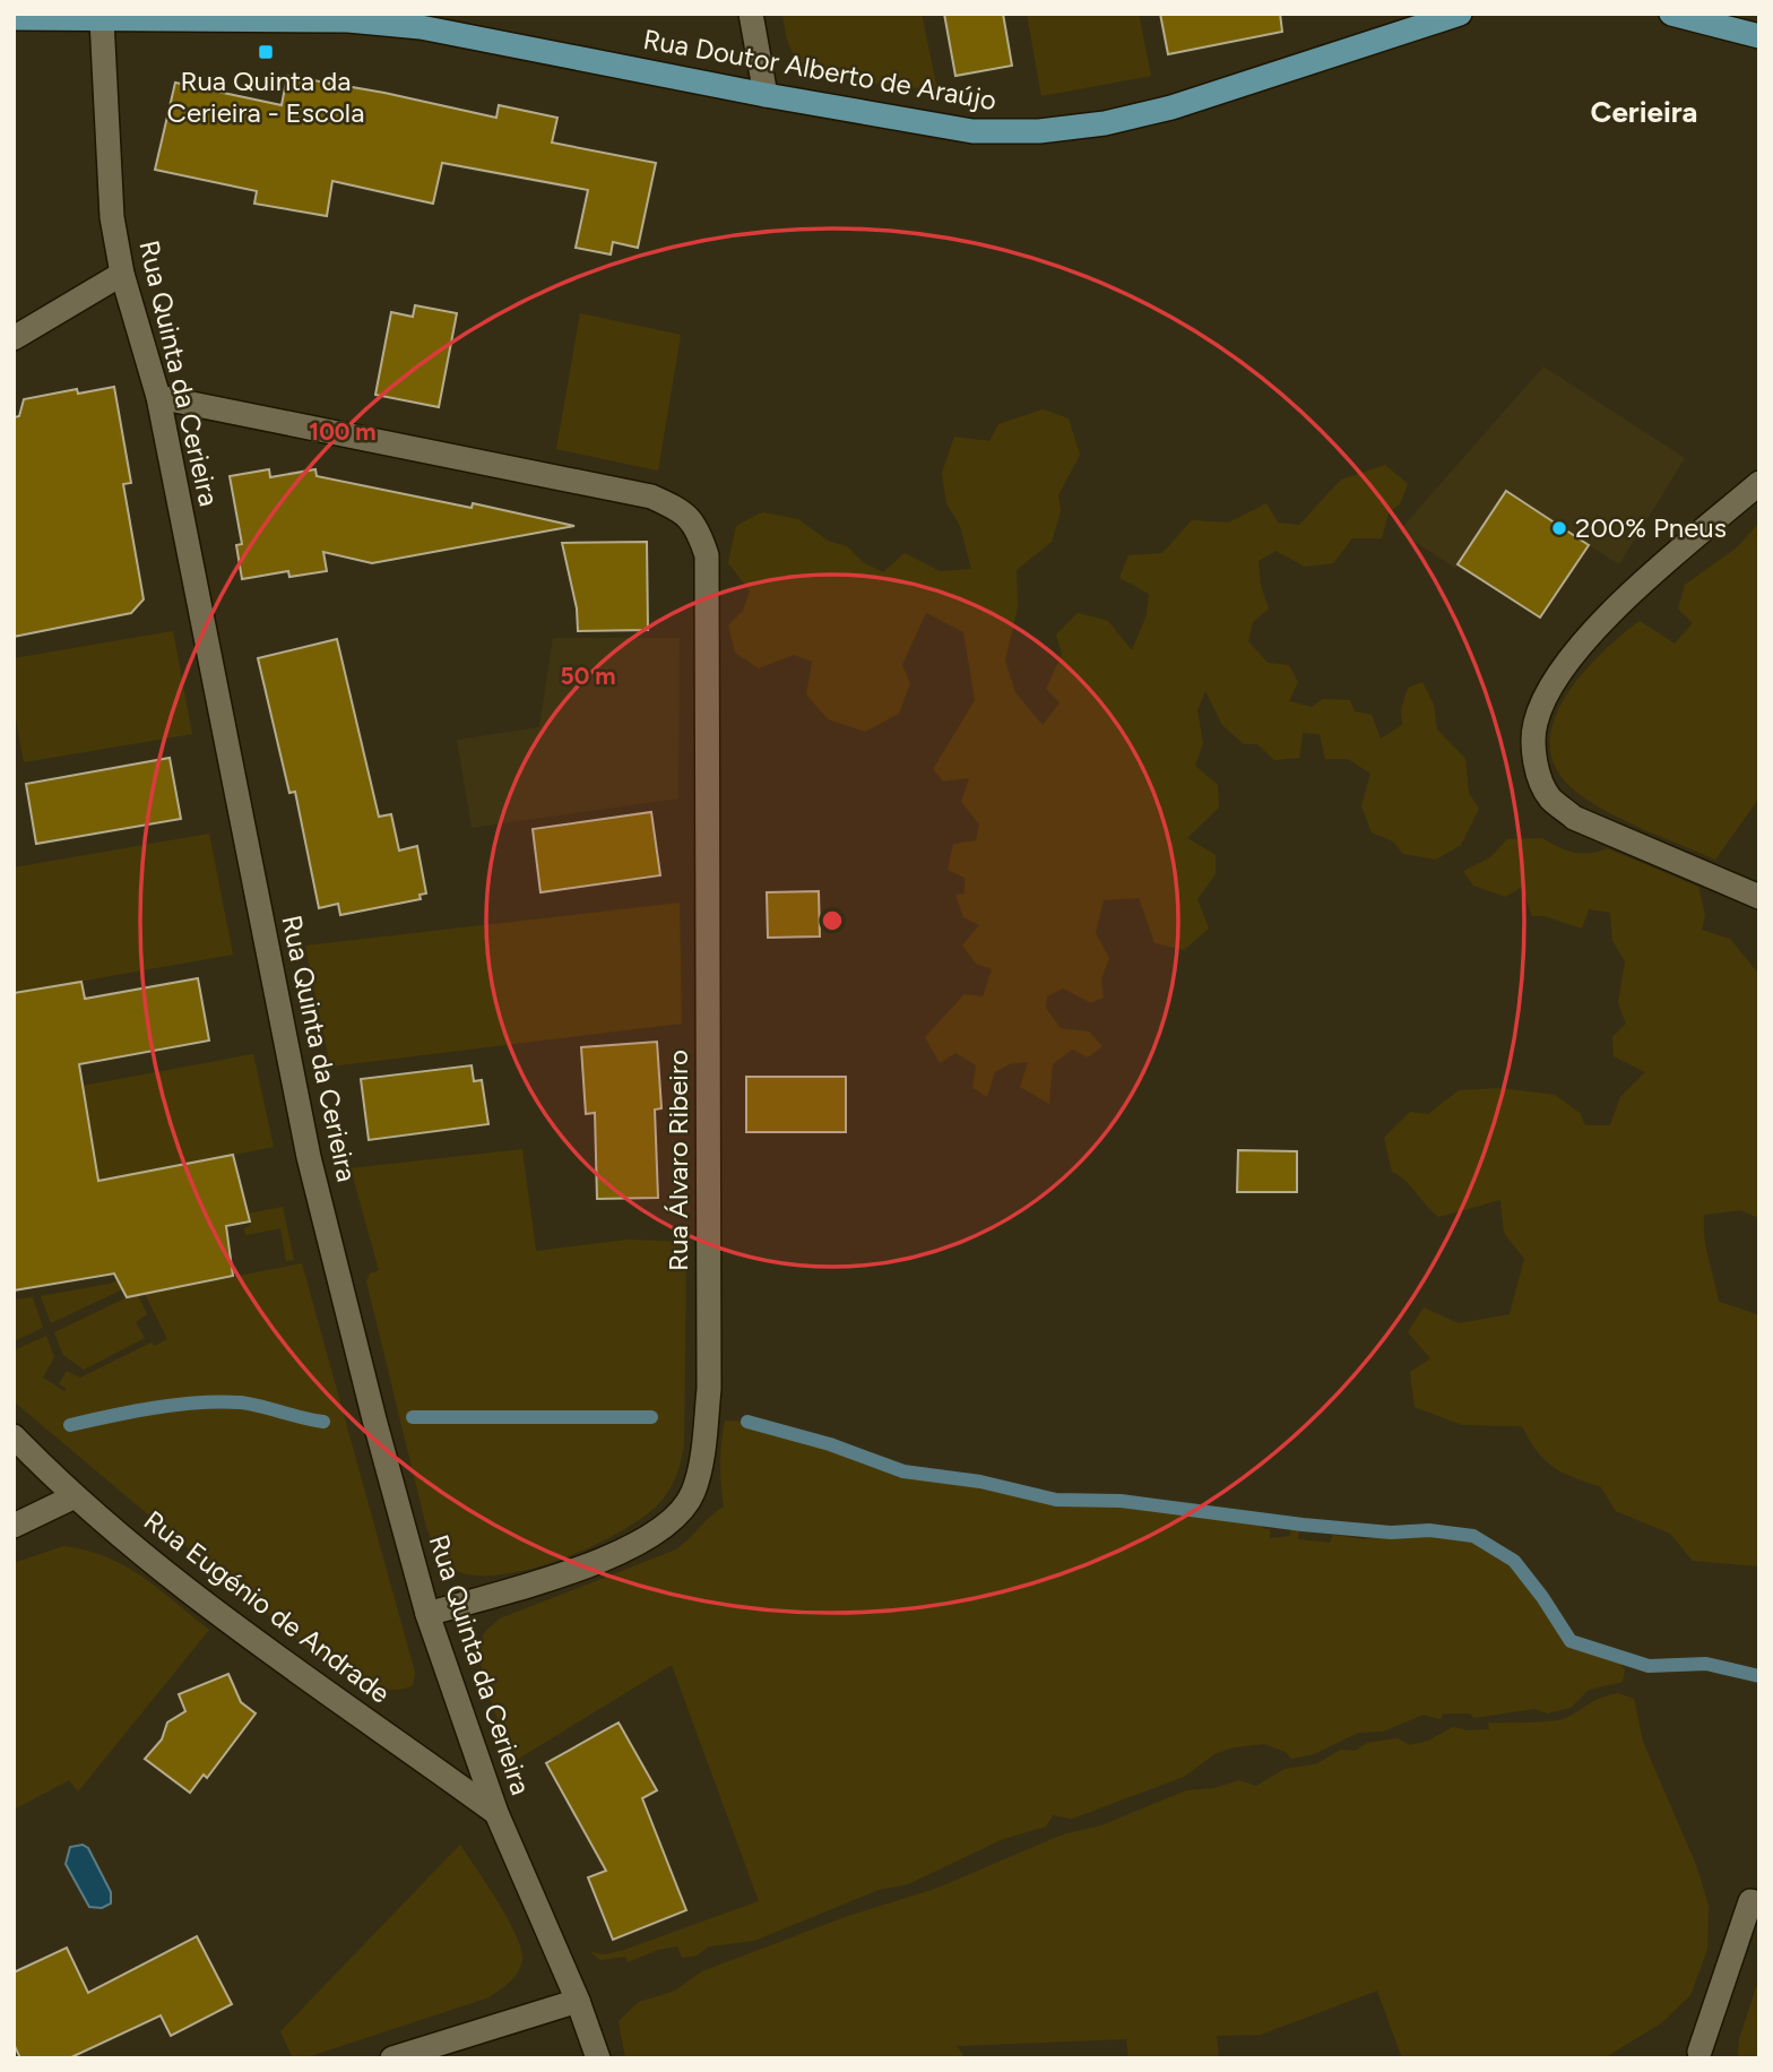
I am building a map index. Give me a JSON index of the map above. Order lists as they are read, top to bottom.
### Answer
{
  "streets": {
    "main road": ["Rua Doutor Alberto de Araújo"],
    "street": ["Rua Quinta da Cerieira", "Rua Álvaro Ribeiro", "Rua Eugénio de Andrade"]
  },
  "crossings": [
    ["Rua Doutor Alberto de Araújo", "Rua Quinta da Cerieira"],
    ["Rua Quinta da Cerieira", "Rua Álvaro Ribeiro"],
    ["Rua Quinta da Cerieira", "Rua Eugénio de Andrade"]
  ],
  "districts": ["Cerieira"],
  "places": {
    "transit": ["Rua Quinta da Cerieira - Escola"],
    "other": ["200% Pneus"]
  },
  "rings": ["100 m", "50 m"]
}
